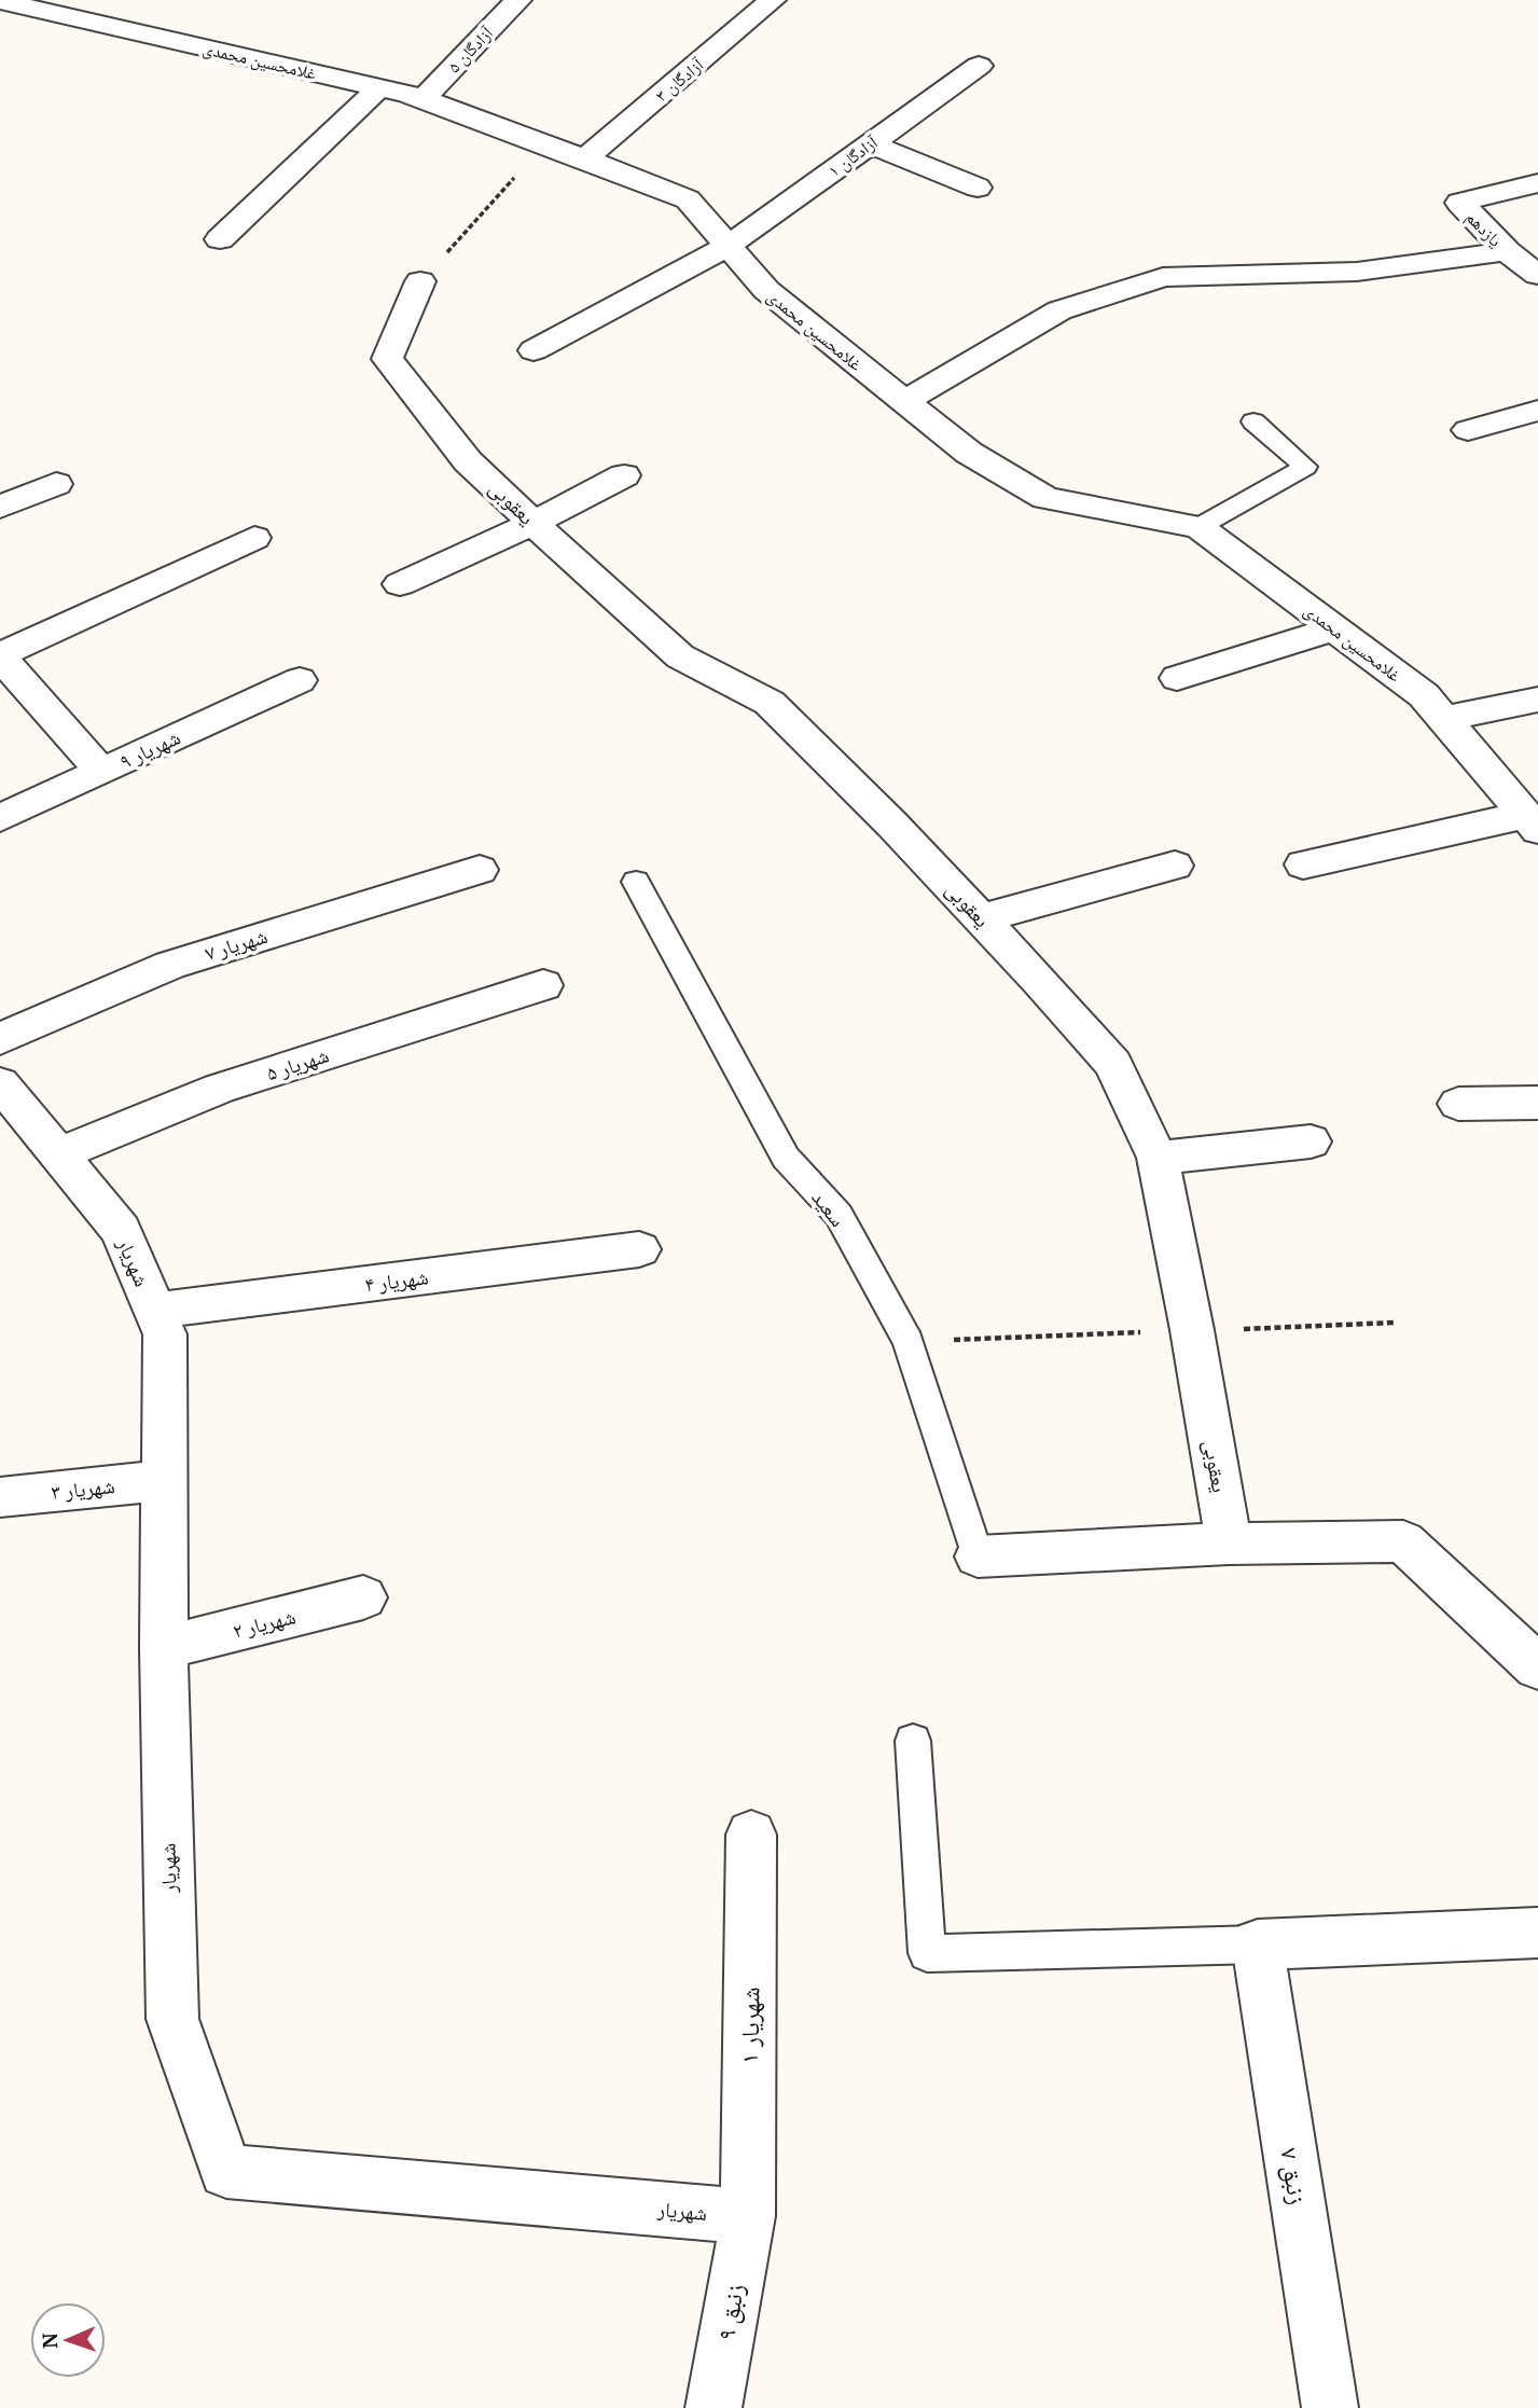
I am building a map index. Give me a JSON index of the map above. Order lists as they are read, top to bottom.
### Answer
{
  "streets": {
    "street": [
      "آزادگان ۵",
      "غلامحسین محمدی",
      "آزادگان ۳",
      "آزادگان ۱",
      "یازدهم",
      "یعقوبی",
      "شهریار ۹",
      "شهریار ۷",
      "شهریار ۵",
      "شهریار",
      "شهریار ۴",
      "شهریار ۳",
      "شهریار ۲",
      "شهریار ۱",
      "زنبق ۷",
      "زنبق ۹"
    ],
    "lane": ["سعید"]
  },
  "crossings": [
    ["آزادگان ۵", "غلامحسین محمدی"],
    ["غلامحسین محمدی", "آزادگان ۳"],
    ["غلامحسین محمدی", "آزادگان ۱"],
    ["شهریار ۵", "شهریار"],
    ["شهریار", "شهریار ۴"],
    ["شهریار", "شهریار ۳"],
    ["شهریار", "شهریار ۲"],
    ["شهریار", "شهریار ۱"],
    ["شهریار", "زنبق ۹"],
    ["شهریار ۱", "زنبق ۹"]
  ],
  "north": "left"
}
